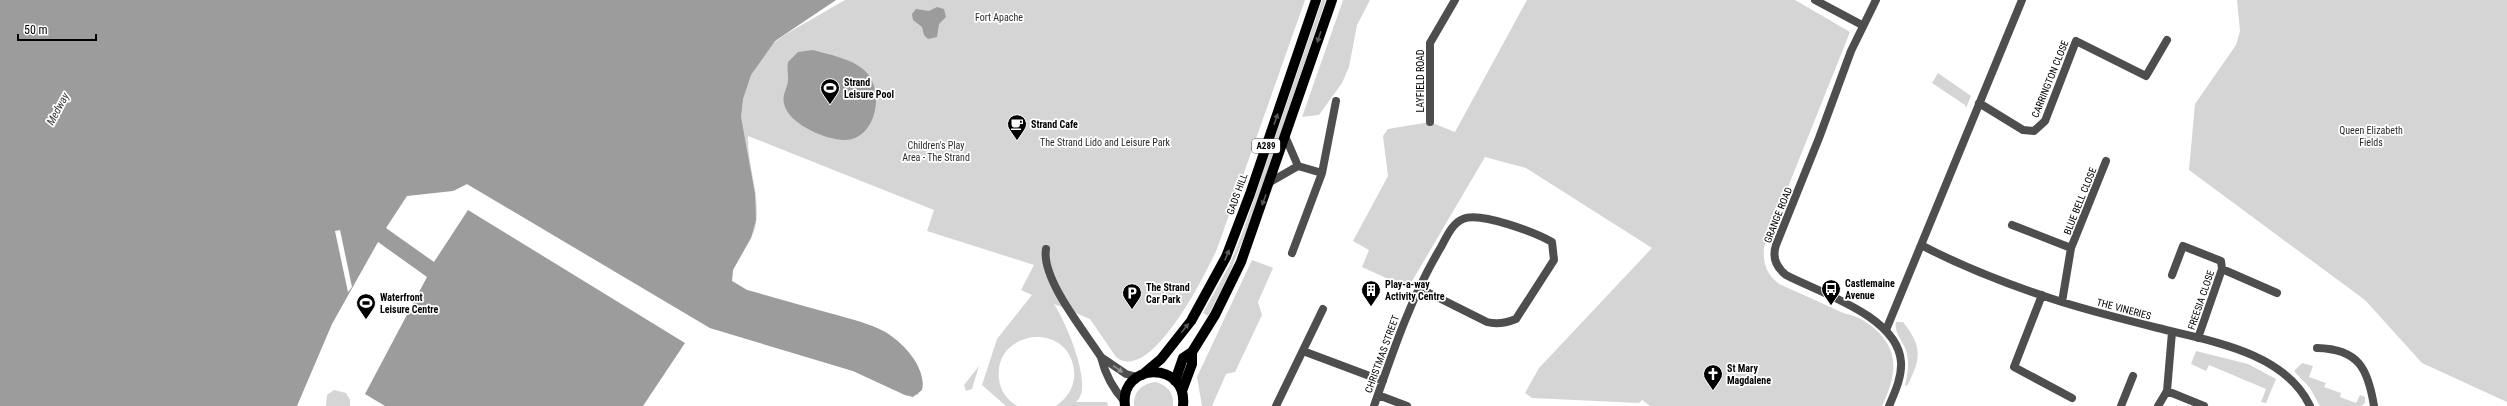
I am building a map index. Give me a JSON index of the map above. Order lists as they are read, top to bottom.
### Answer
{
  "streets": {
    "main road": ["A289", "GADS HILL"],
    "street": [
      "CARRINGTON CLOSE",
      "LAYFIELD ROAD",
      "BLUE BELL CLOSE",
      "GRANGE ROAD",
      "FREESIA CLOSE",
      "THE VINERIES",
      "CHRISTMAS STREET"
    ]
  },
  "crossings": [
    ["A289", "GADS HILL"],
    ["BLUE BELL CLOSE", "THE VINERIES"],
    ["FREESIA CLOSE", "THE VINERIES"]
  ],
  "water": ["Medway"],
  "parks": [
    "Fort Apache",
    "Queen Elizabeth Fields",
    "The Strand Lido and Leisure Park",
    "Children's Play Area - The Strand"
  ],
  "places": {
    "sports": ["Strand Leisure Pool", "Waterfront Leisure Centre"],
    "cafe": ["Strand Cafe"],
    "bus stop": ["Castlemaine Avenue"],
    "building": ["Play-a-way Activity Centre"],
    "parking": ["The Strand Car Park"],
    "church": ["St Mary Magdalene"]
  },
  "scale_bar": "50 m"
}
